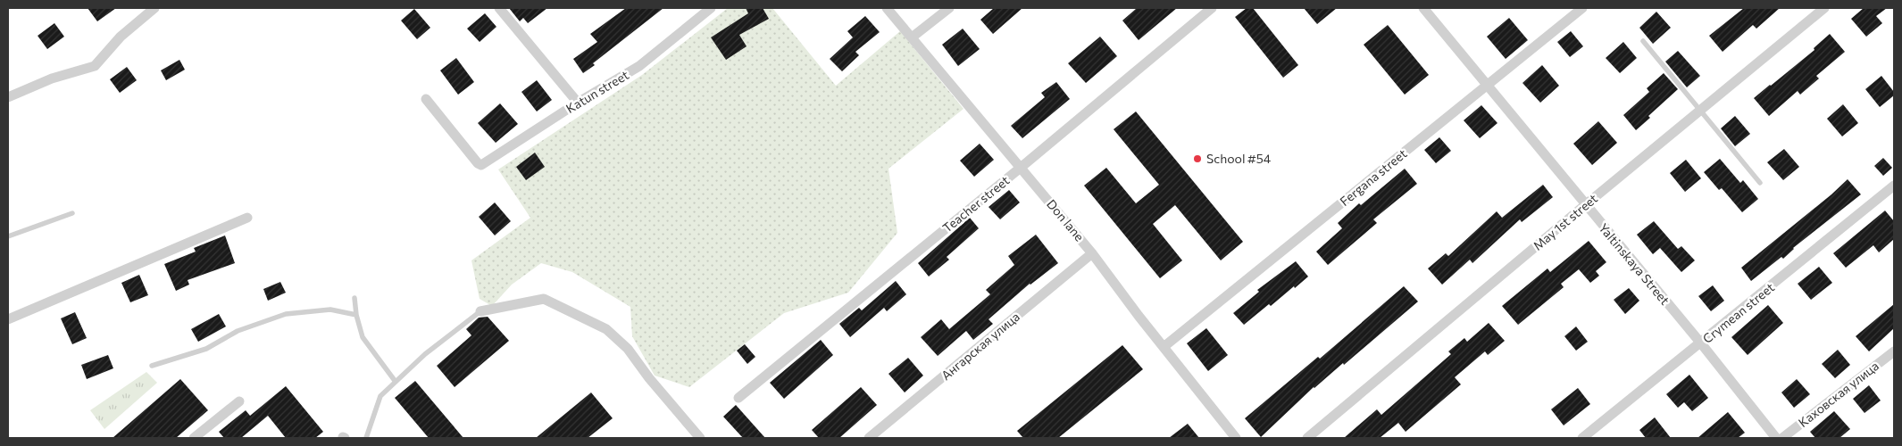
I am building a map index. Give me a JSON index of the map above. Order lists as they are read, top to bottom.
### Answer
{
  "streets": {
    "street": [
      "Katun street",
      "Fergana street",
      "Teacher street",
      "Don lane",
      "May 1st street",
      "Yaltinskaya Street",
      "Crymean street",
      "Ангарская улица",
      "Каховская улица"
    ]
  },
  "crossings": [
    ["Fergana street", "Don lane"],
    ["Fergana street", "Yaltinskaya Street"],
    ["Teacher street", "Don lane"],
    ["Don lane", "Ангарская улица"],
    ["May 1st street", "Yaltinskaya Street"],
    ["Yaltinskaya Street", "Crymean street"]
  ],
  "places": ["School #54"]
}
